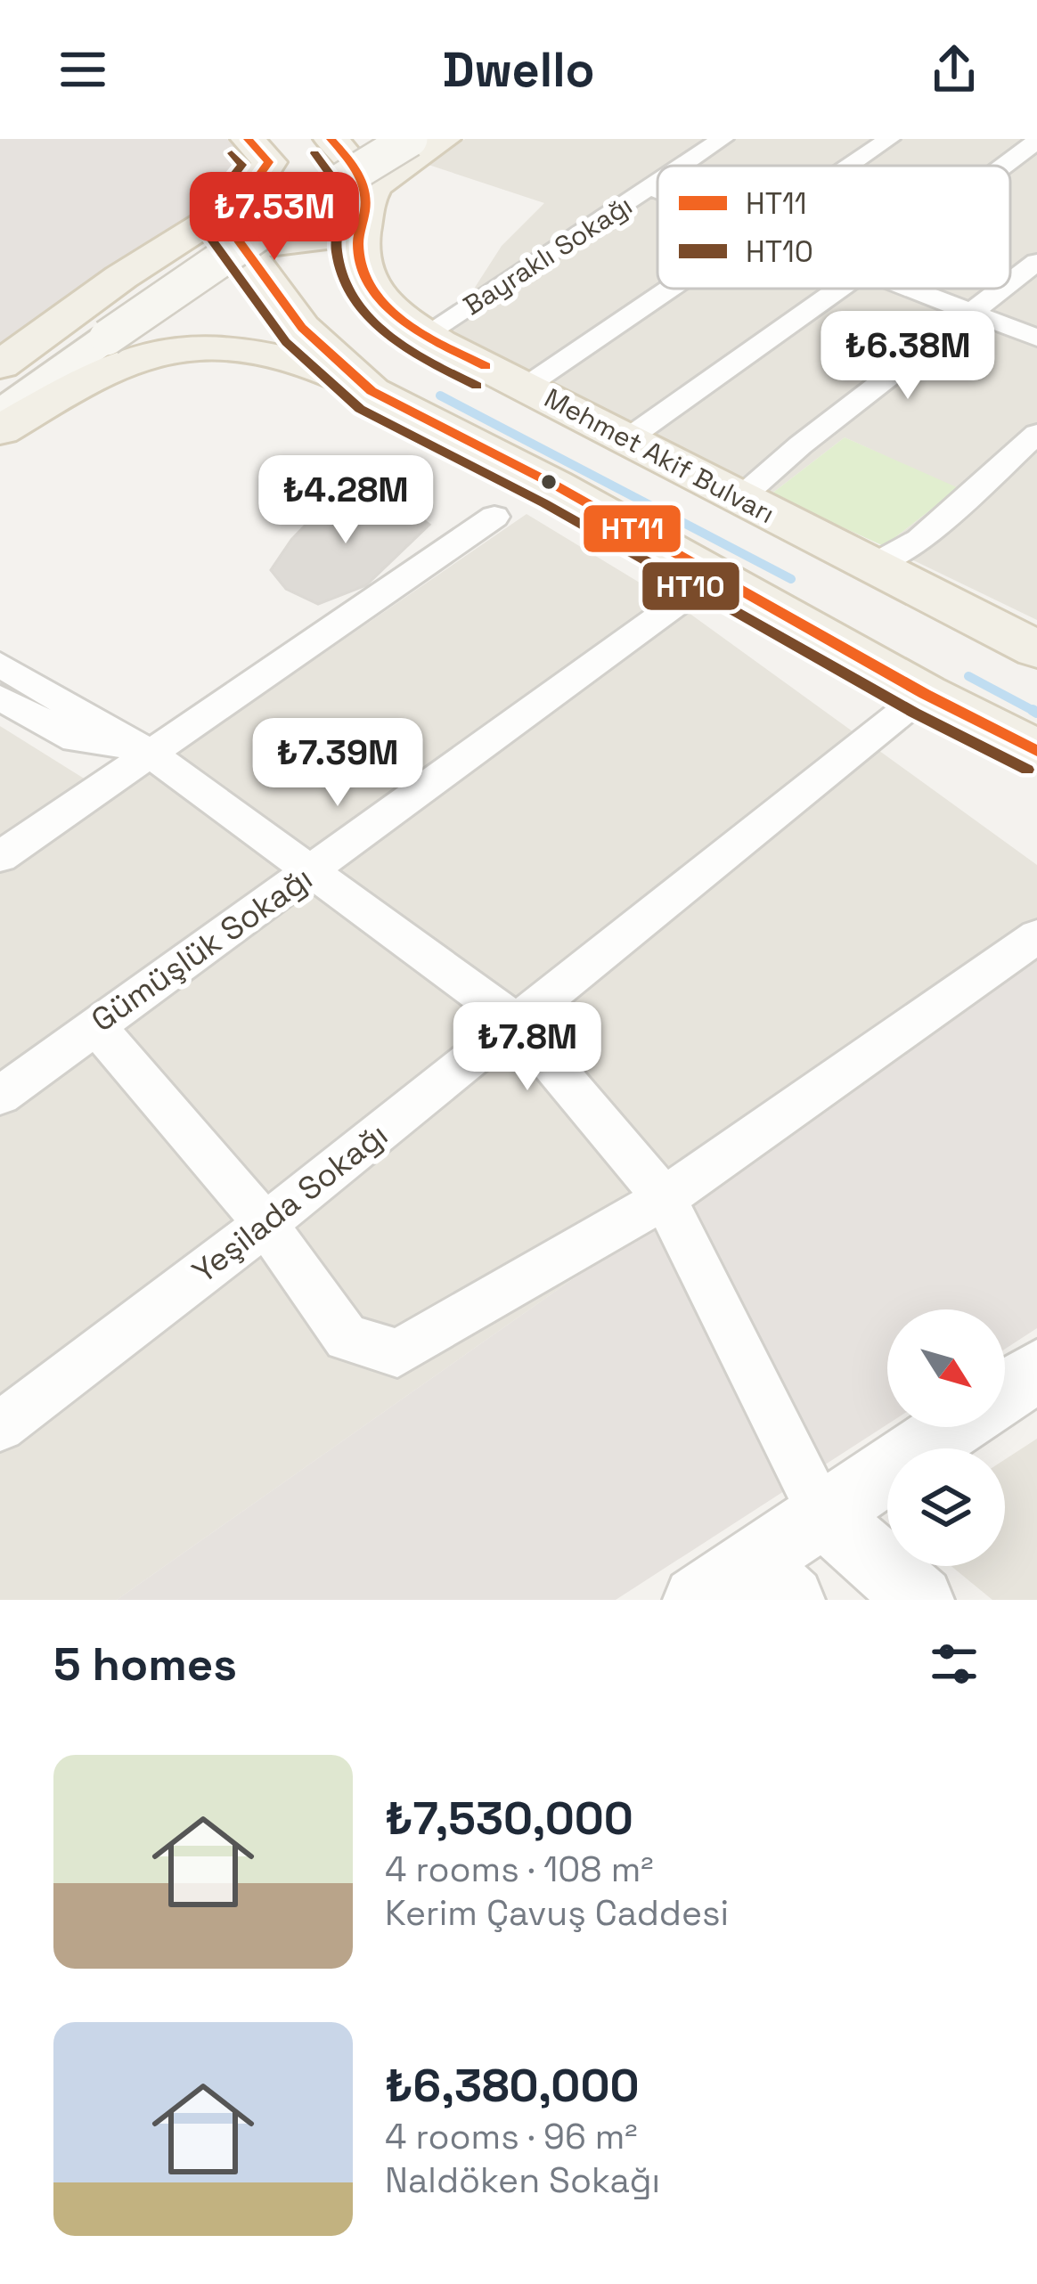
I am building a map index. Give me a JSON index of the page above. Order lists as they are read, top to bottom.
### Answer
{
  "streets": {
    "main road": ["Mehmet Akif Bulvarı"],
    "street": ["Bayraklı Sokağı", "Gümüşlük Sokağı", "Yeşilada Sokağı"]
  },
  "crossings": [
    ["Bayraklı Sokağı", "Mehmet Akif Bulvarı"]
  ],
  "lines": ["transit line HT11", "transit line HT10"],
  "legend": ["HT11", "HT10"],
  "north": "bottom right",
  "page": {
    "header": "Dwello",
    "price": [
      "₺7.53M",
      "₺6.38M",
      "₺4.28M",
      "₺7.39M",
      "₺7.8M"
    ],
    "heading": "5 homes",
    "list": [
      {
        "name": "₺7,530,000",
        "note": "4 rooms · 108 m² · Kerim Çavuş Caddesi"
      },
      {
        "name": "₺6,380,000",
        "note": "4 rooms · 96 m² · Naldöken Sokağı"
      }
    ]
  }
}
